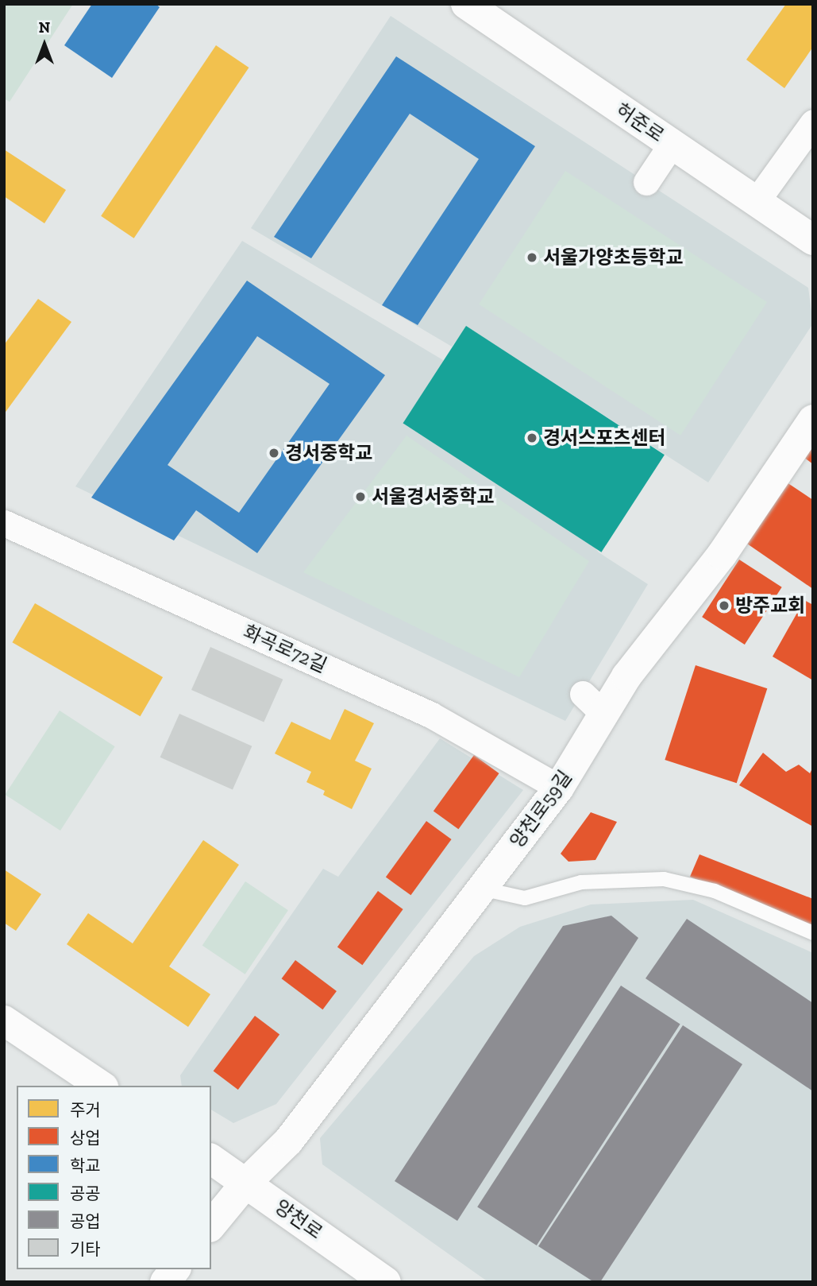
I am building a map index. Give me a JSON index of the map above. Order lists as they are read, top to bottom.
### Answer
{
  "streets": {
    "street": [
      "허준로",
      "화곡로72길",
      "양천로59길",
      "양천로"
    ]
  },
  "crossings": [
    ["화곡로72길", "양천로59길"],
    ["양천로59길", "양천로"]
  ],
  "places": [
    "서울가양초등학교",
    "경서스포츠센터",
    "경서중학교",
    "서울경서중학교",
    "방주교회"
  ],
  "legend": [
    "주거",
    "상업",
    "학교",
    "공공",
    "공업",
    "기타"
  ],
  "north": "top"
}
